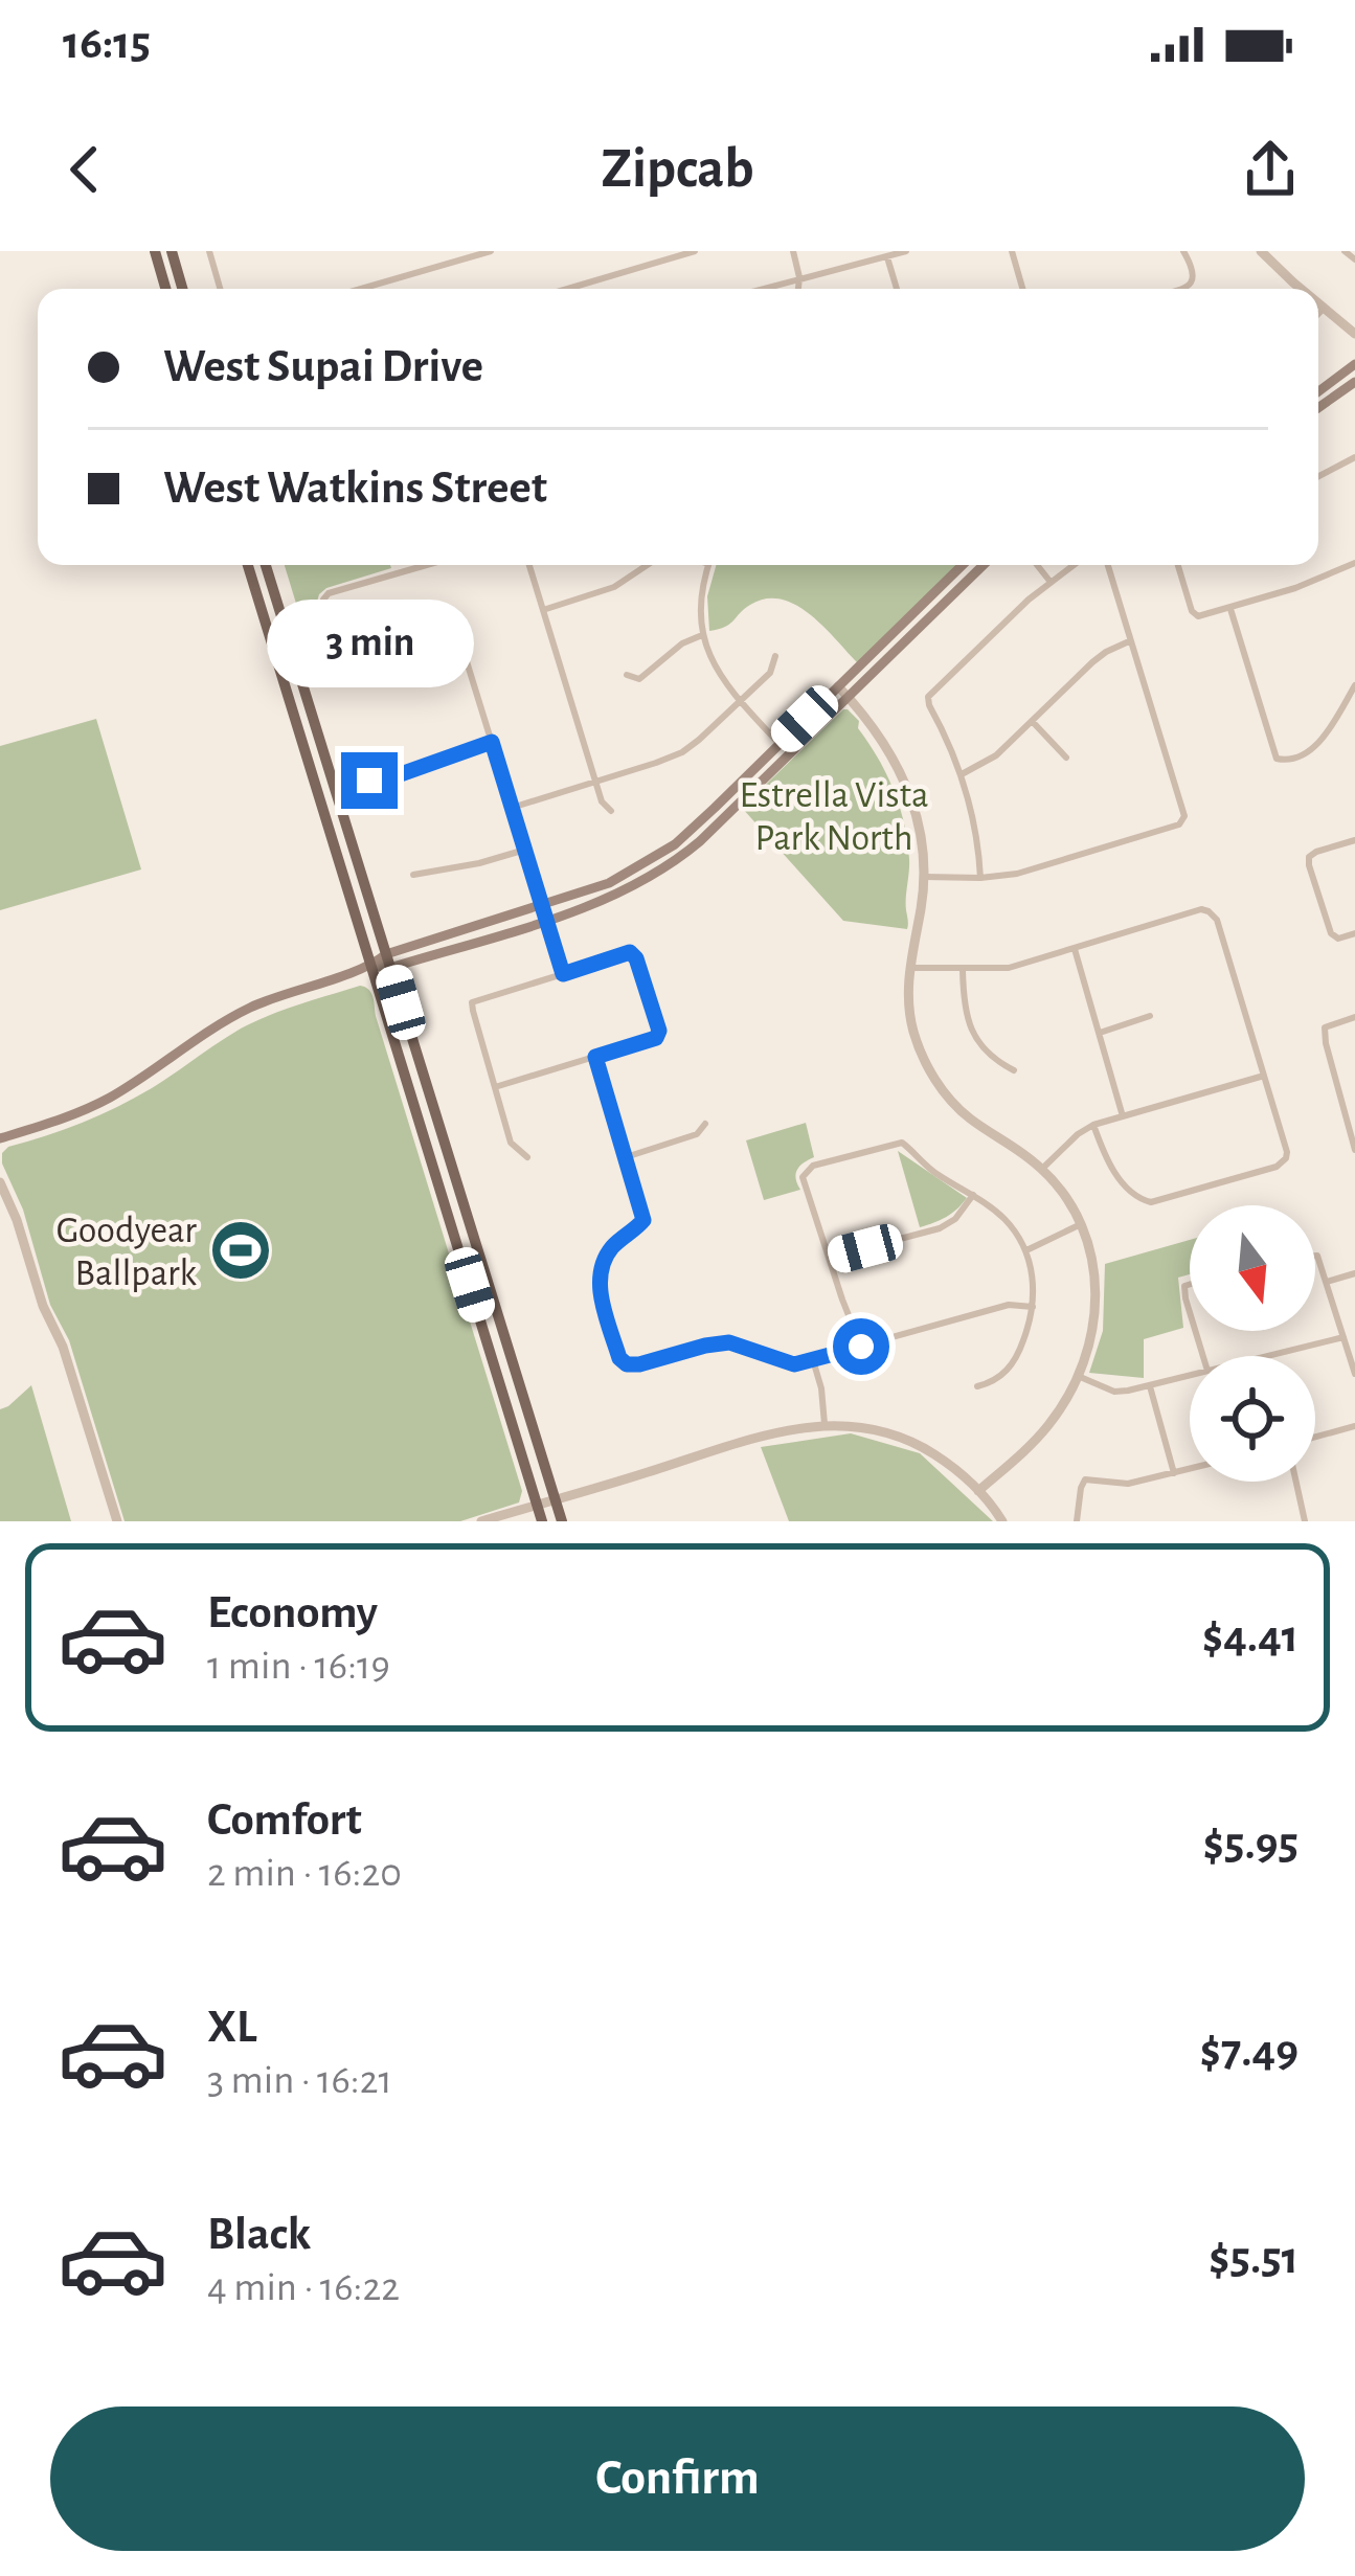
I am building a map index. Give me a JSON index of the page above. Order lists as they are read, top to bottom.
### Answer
{
  "parks": ["Estrella Vista Park North"],
  "places": {
    "sports": ["Goodyear Ballpark"]
  },
  "north": "bottom",
  "page": {
    "status": "16:15",
    "header": "Zipcab",
    "banner": ["West Supai Drive", "West Watkins Street"],
    "bubble": "3 min",
    "list": [
      {
        "name": "Economy",
        "note": "1 min · 16:19",
        "value": "$4.41"
      },
      {
        "name": "Comfort",
        "note": "2 min · 16:20",
        "value": "$5.95"
      },
      {
        "name": "XL",
        "note": "3 min · 16:21",
        "value": "$7.49"
      },
      {
        "name": "Black",
        "note": "4 min · 16:22",
        "value": "$5.51"
      }
    ],
    "buttons": "Confirm"
  }
}
